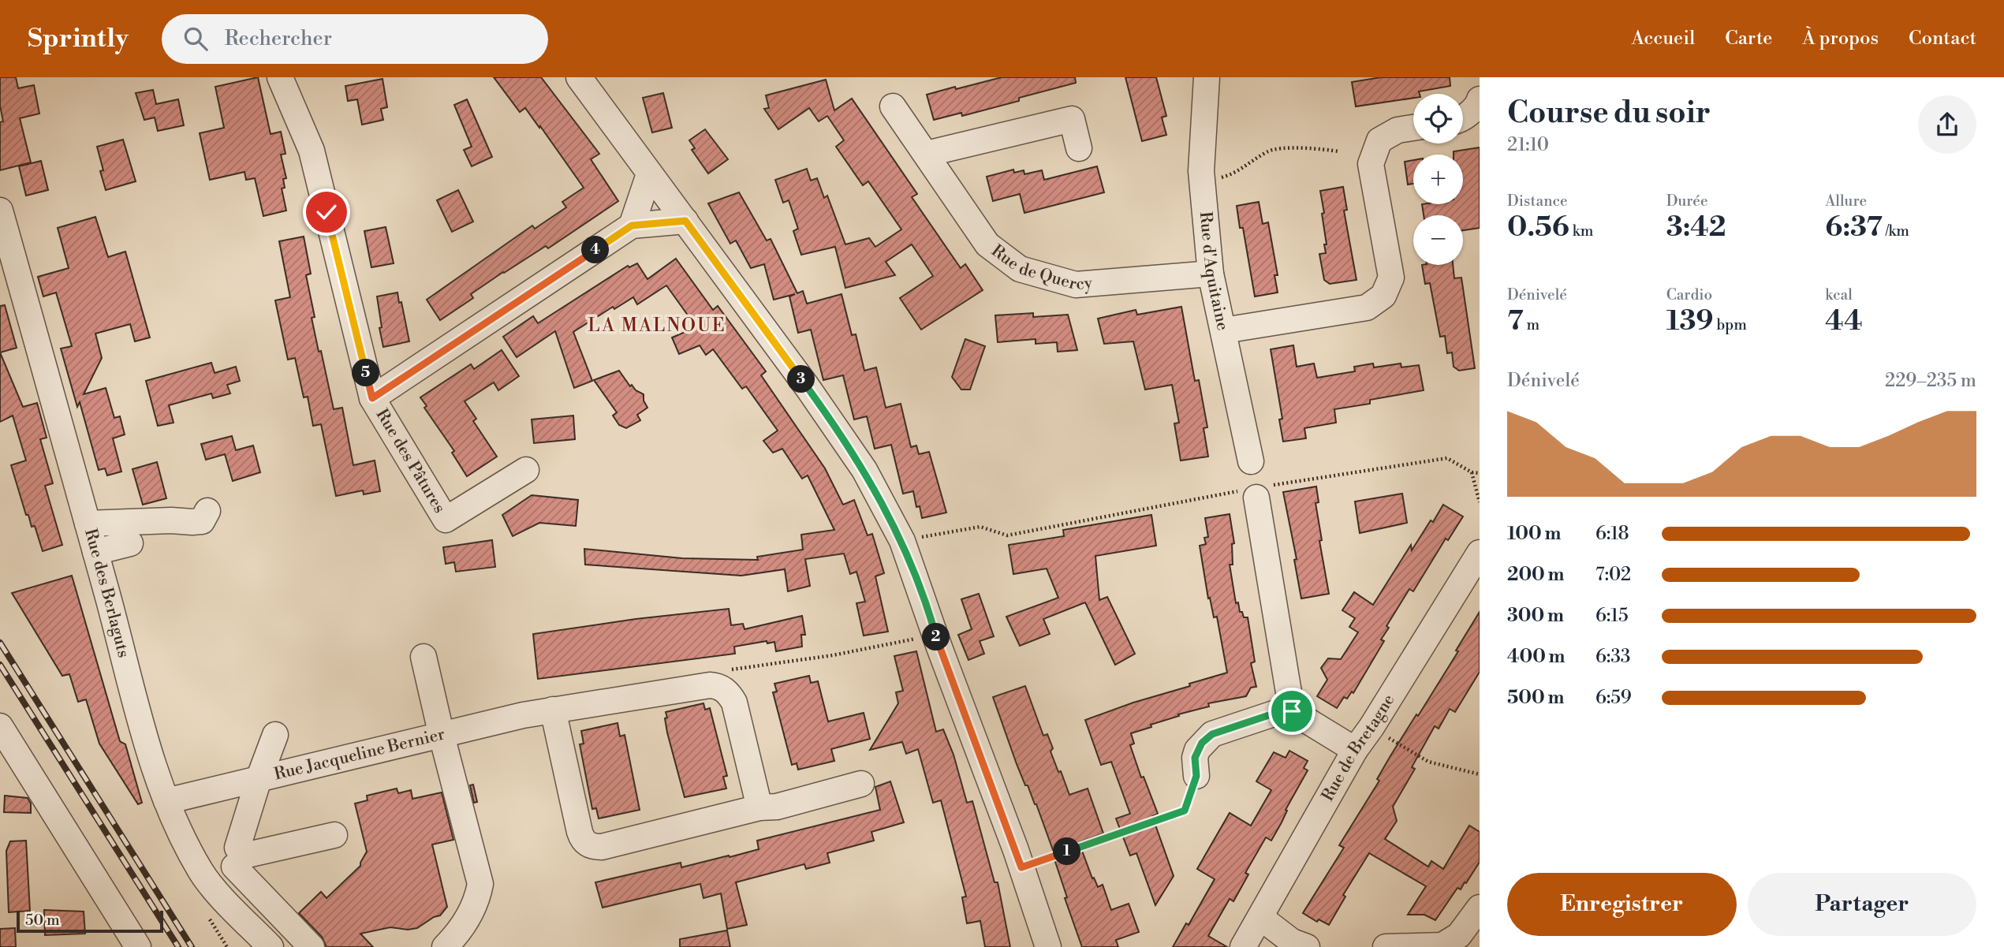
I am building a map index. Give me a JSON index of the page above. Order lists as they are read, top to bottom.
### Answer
{
  "streets": {
    "street": [
      "Rue de Quercy",
      "Rue d'Aquitaine",
      "Rue des Pâtures",
      "Rue des Berlaguts",
      "Rue de Bretagne",
      "Rue Jacqueline Bernier"
    ]
  },
  "crossings": [
    ["Rue de Quercy", "Rue d'Aquitaine"],
    ["Rue des Berlaguts", "Rue Jacqueline Bernier"]
  ],
  "districts": ["LA MALNOUE"],
  "scale_bar": "50 m",
  "page": {
    "header": "Sprintly",
    "search": "Rechercher",
    "nav": [
      "Accueil",
      "Carte",
      "À propos",
      "Contact"
    ],
    "heading": ["Course du soir", "21:10"],
    "map_buttons": ["+", "−"],
    "stats": [
      ["Distance", "0.56 km"],
      ["Durée", "3:42"],
      ["Allure", "6:37 /km"],
      ["Dénivelé", "7 m"],
      ["Cardio", "139 bpm"],
      ["kcal", "44"]
    ],
    "pins": [
      "4",
      "5",
      "3",
      "2",
      "1"
    ],
    "chart": ["Dénivelé", "229–235 m"],
    "list": [
      {
        "name": "100 m",
        "note": "6:18"
      },
      {
        "name": "200 m",
        "note": "7:02"
      },
      {
        "name": "300 m",
        "note": "6:15"
      },
      {
        "name": "400 m",
        "note": "6:33"
      },
      {
        "name": "500 m",
        "note": "6:59"
      }
    ],
    "buttons": ["Enregistrer", "Partager"],
    "scale": "50 m"
  }
}
